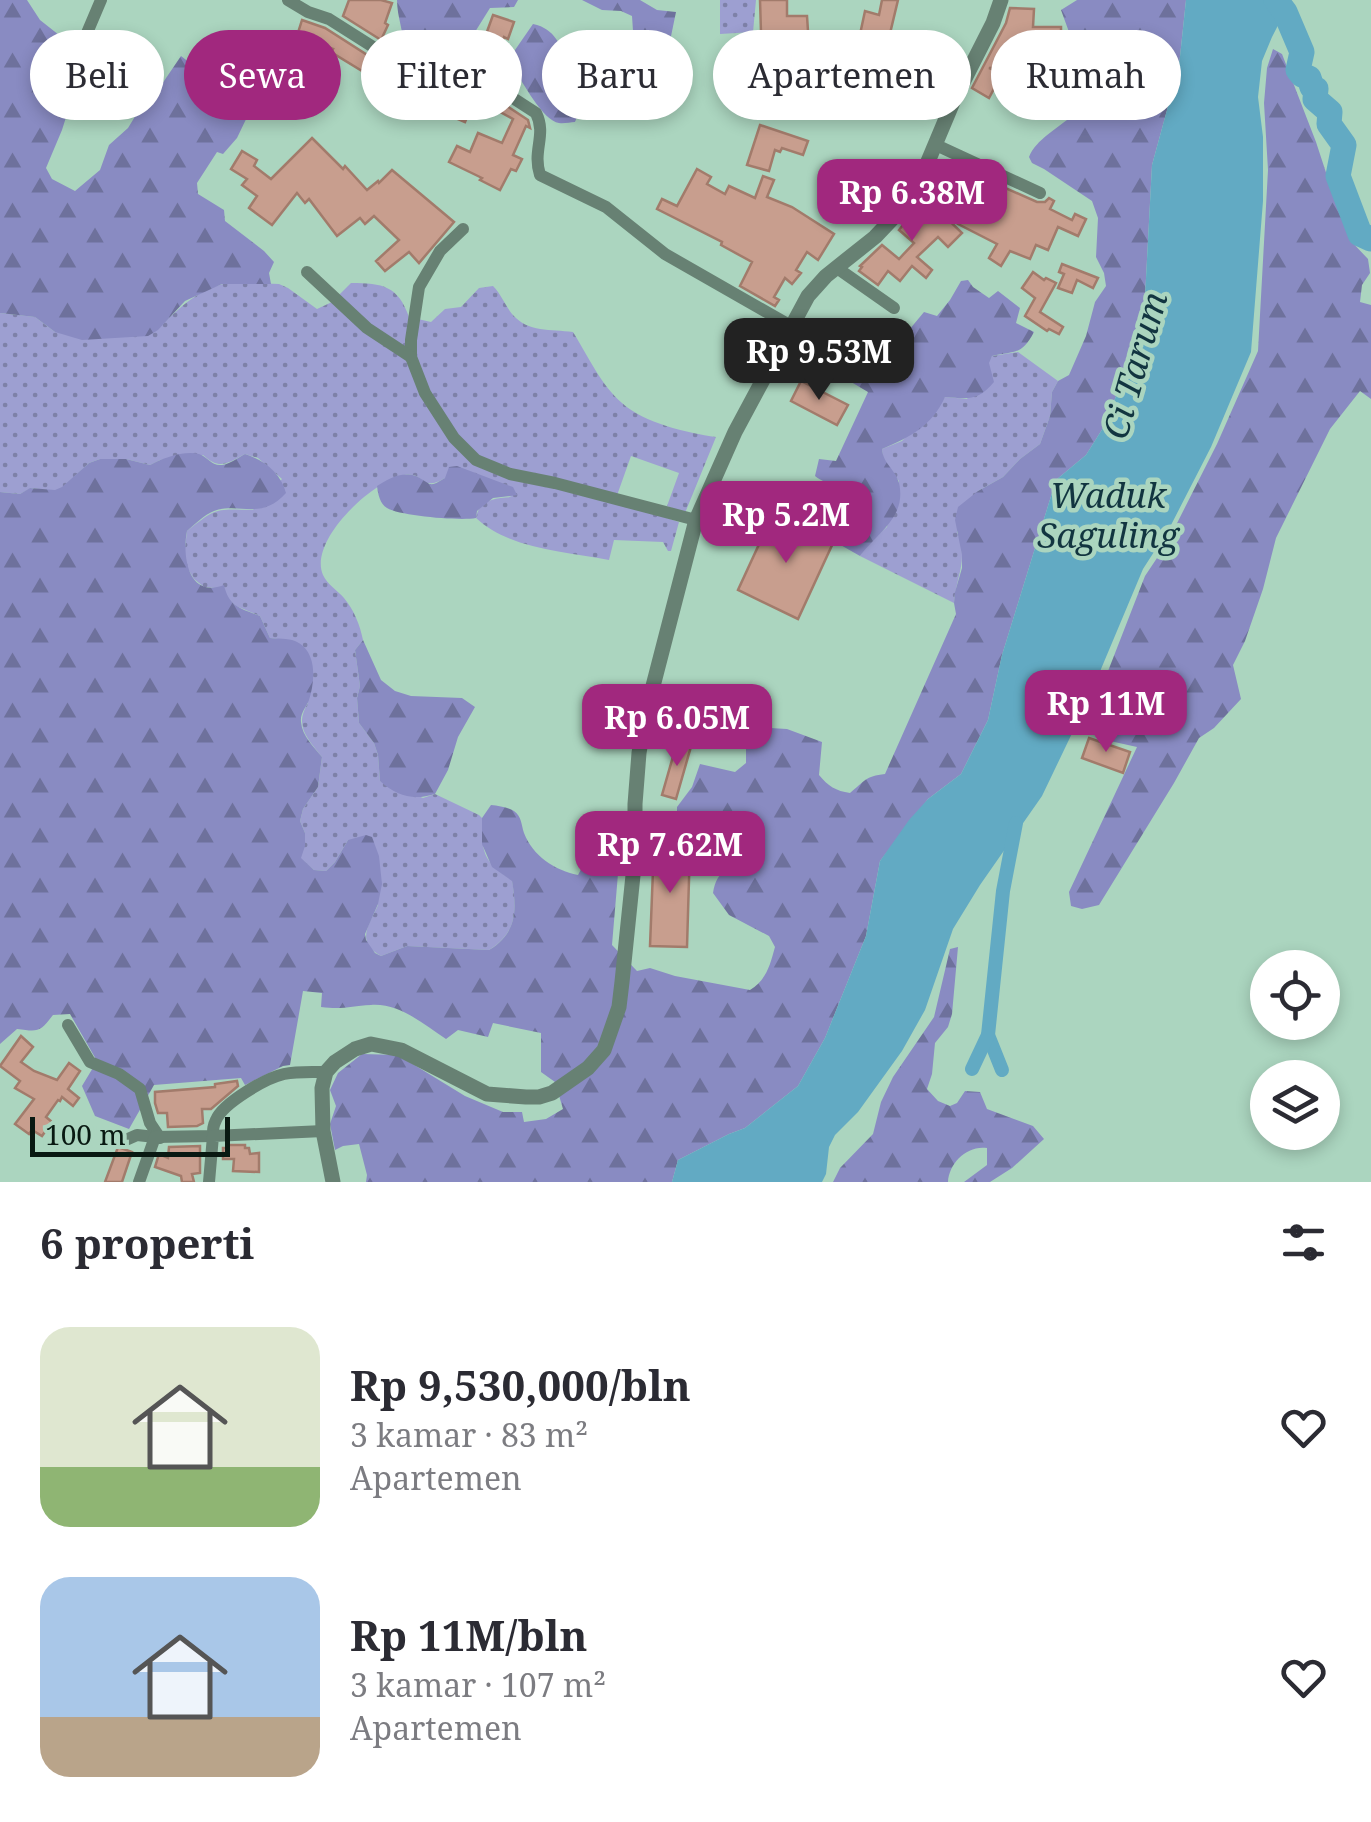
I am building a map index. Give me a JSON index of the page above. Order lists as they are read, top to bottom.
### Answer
{
  "water": ["Ci Tarum", "Waduk Saguling"],
  "scale_bar": "100 m",
  "page": {
    "chip": [
      "Beli",
      "Sewa",
      "Filter",
      "Baru",
      "Apartemen",
      "Rumah"
    ],
    "price": [
      "Rp 6.38M",
      "Rp 9.53M",
      "Rp 5.2M",
      "Rp 11M",
      "Rp 6.05M",
      "Rp 7.62M"
    ],
    "scale": "100 m",
    "heading": "6 properti",
    "list": [
      {
        "name": "Rp 9,530,000/bln",
        "note": "3 kamar · 83 m² · Apartemen"
      },
      {
        "name": "Rp 11M/bln",
        "note": "3 kamar · 107 m² · Apartemen"
      }
    ]
  }
}
